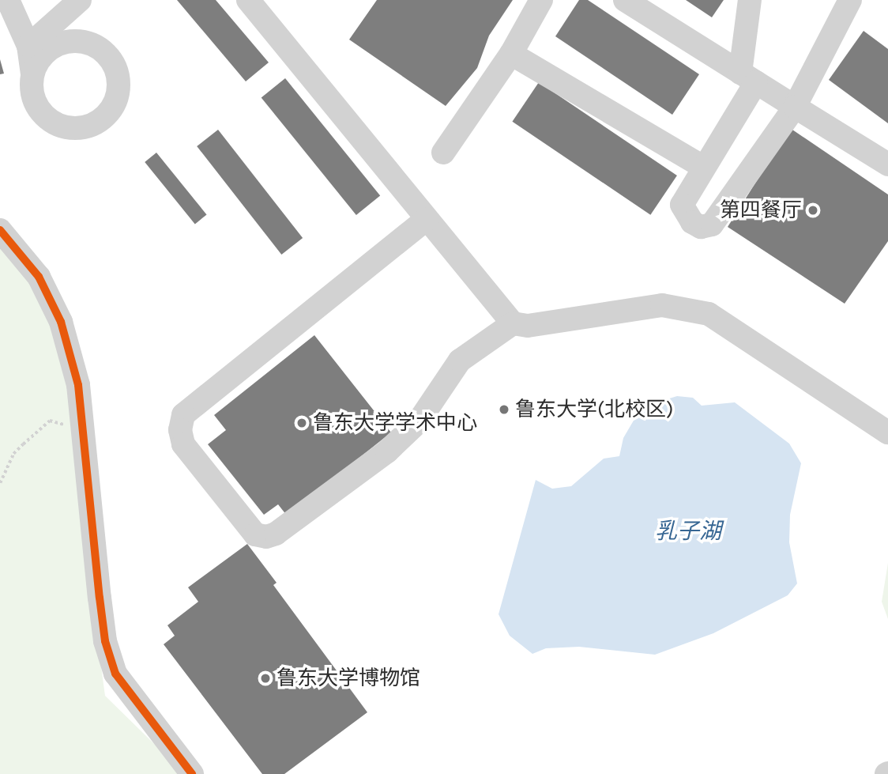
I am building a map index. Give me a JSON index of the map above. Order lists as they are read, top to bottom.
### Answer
{
  "water": ["乳子湖"],
  "places": [
    "第四餐厅",
    "鲁东大学(北校区)",
    "鲁东大学学术中心",
    "鲁东大学博物馆"
  ]
}
